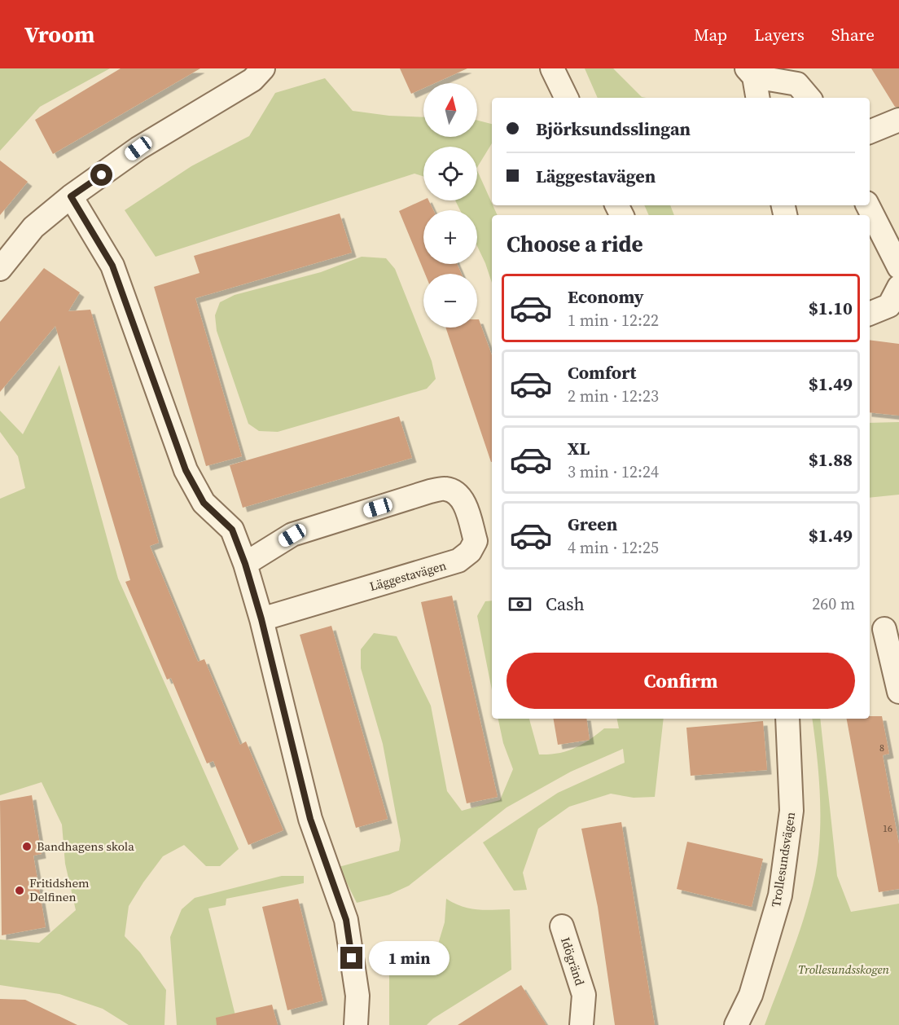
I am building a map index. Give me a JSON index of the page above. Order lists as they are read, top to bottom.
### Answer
{
  "streets": {
    "street": ["Läggestavägen", "Trollesundsvägen", "Idögränd"]
  },
  "parks": ["Trollesundsskogen"],
  "places": ["Bandhagens skola", "Fritidshem Delfinen"],
  "house_numbers": ["8", "16"],
  "north": "top",
  "page": {
    "header": "Vroom",
    "nav": ["Map", "Layers", "Share"],
    "map_buttons": ["+", "−"],
    "banner": ["Björksundsslingan", "Läggestavägen"],
    "heading": "Choose a ride",
    "list": [
      {
        "name": "Economy",
        "note": "1 min · 12:22",
        "value": "$1.10"
      },
      {
        "name": "Comfort",
        "note": "2 min · 12:23",
        "value": "$1.49"
      },
      {
        "name": "XL",
        "note": "3 min · 12:24",
        "value": "$1.88"
      },
      {
        "name": "Green",
        "note": "4 min · 12:25",
        "value": "$1.49"
      }
    ],
    "pay": ["Cash", "260 m"],
    "buttons": "Confirm",
    "bubble": "1 min"
  }
}
